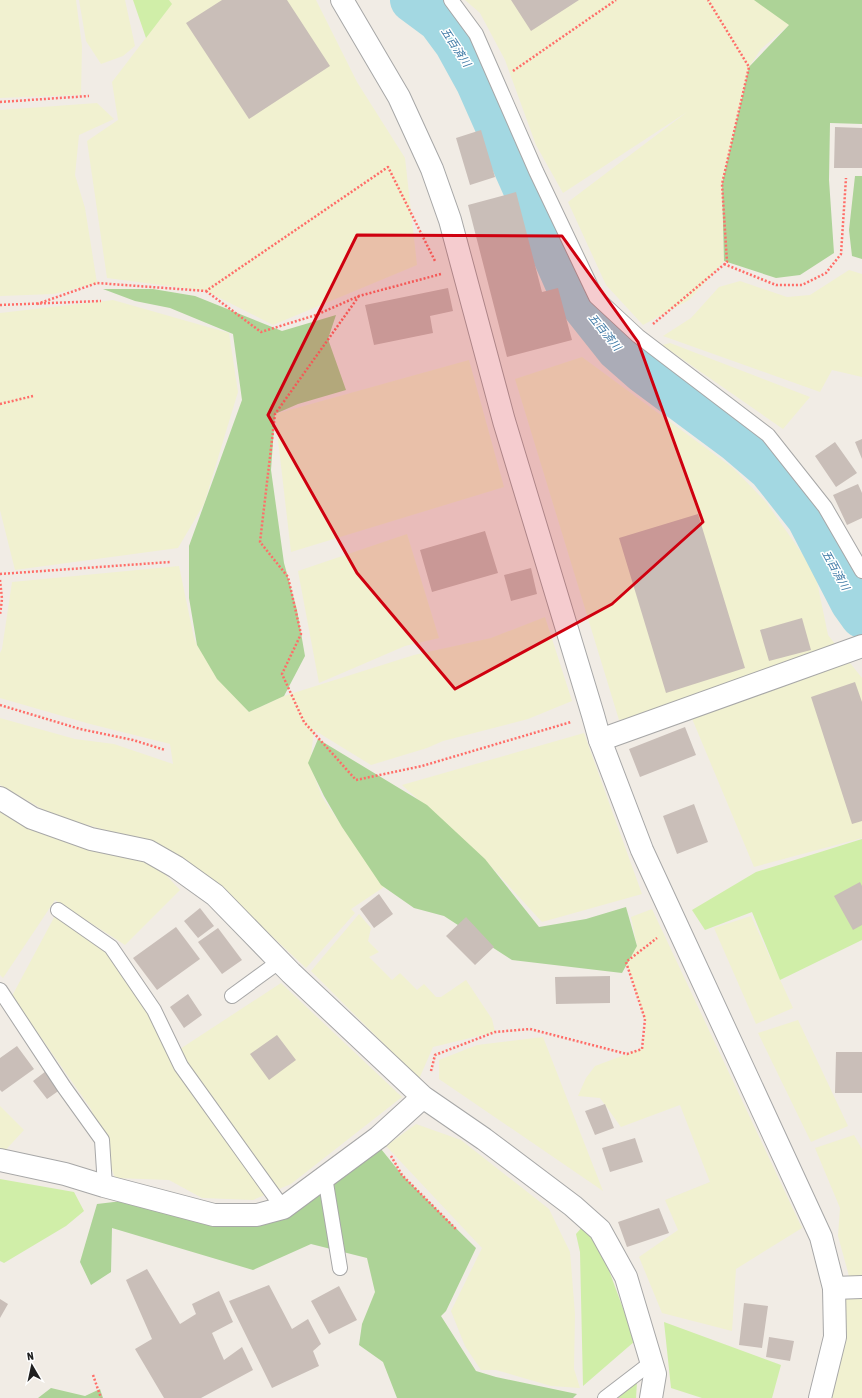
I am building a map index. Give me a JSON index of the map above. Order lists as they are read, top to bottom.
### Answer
{
  "water": ["五百済川"],
  "north": "top"
}
